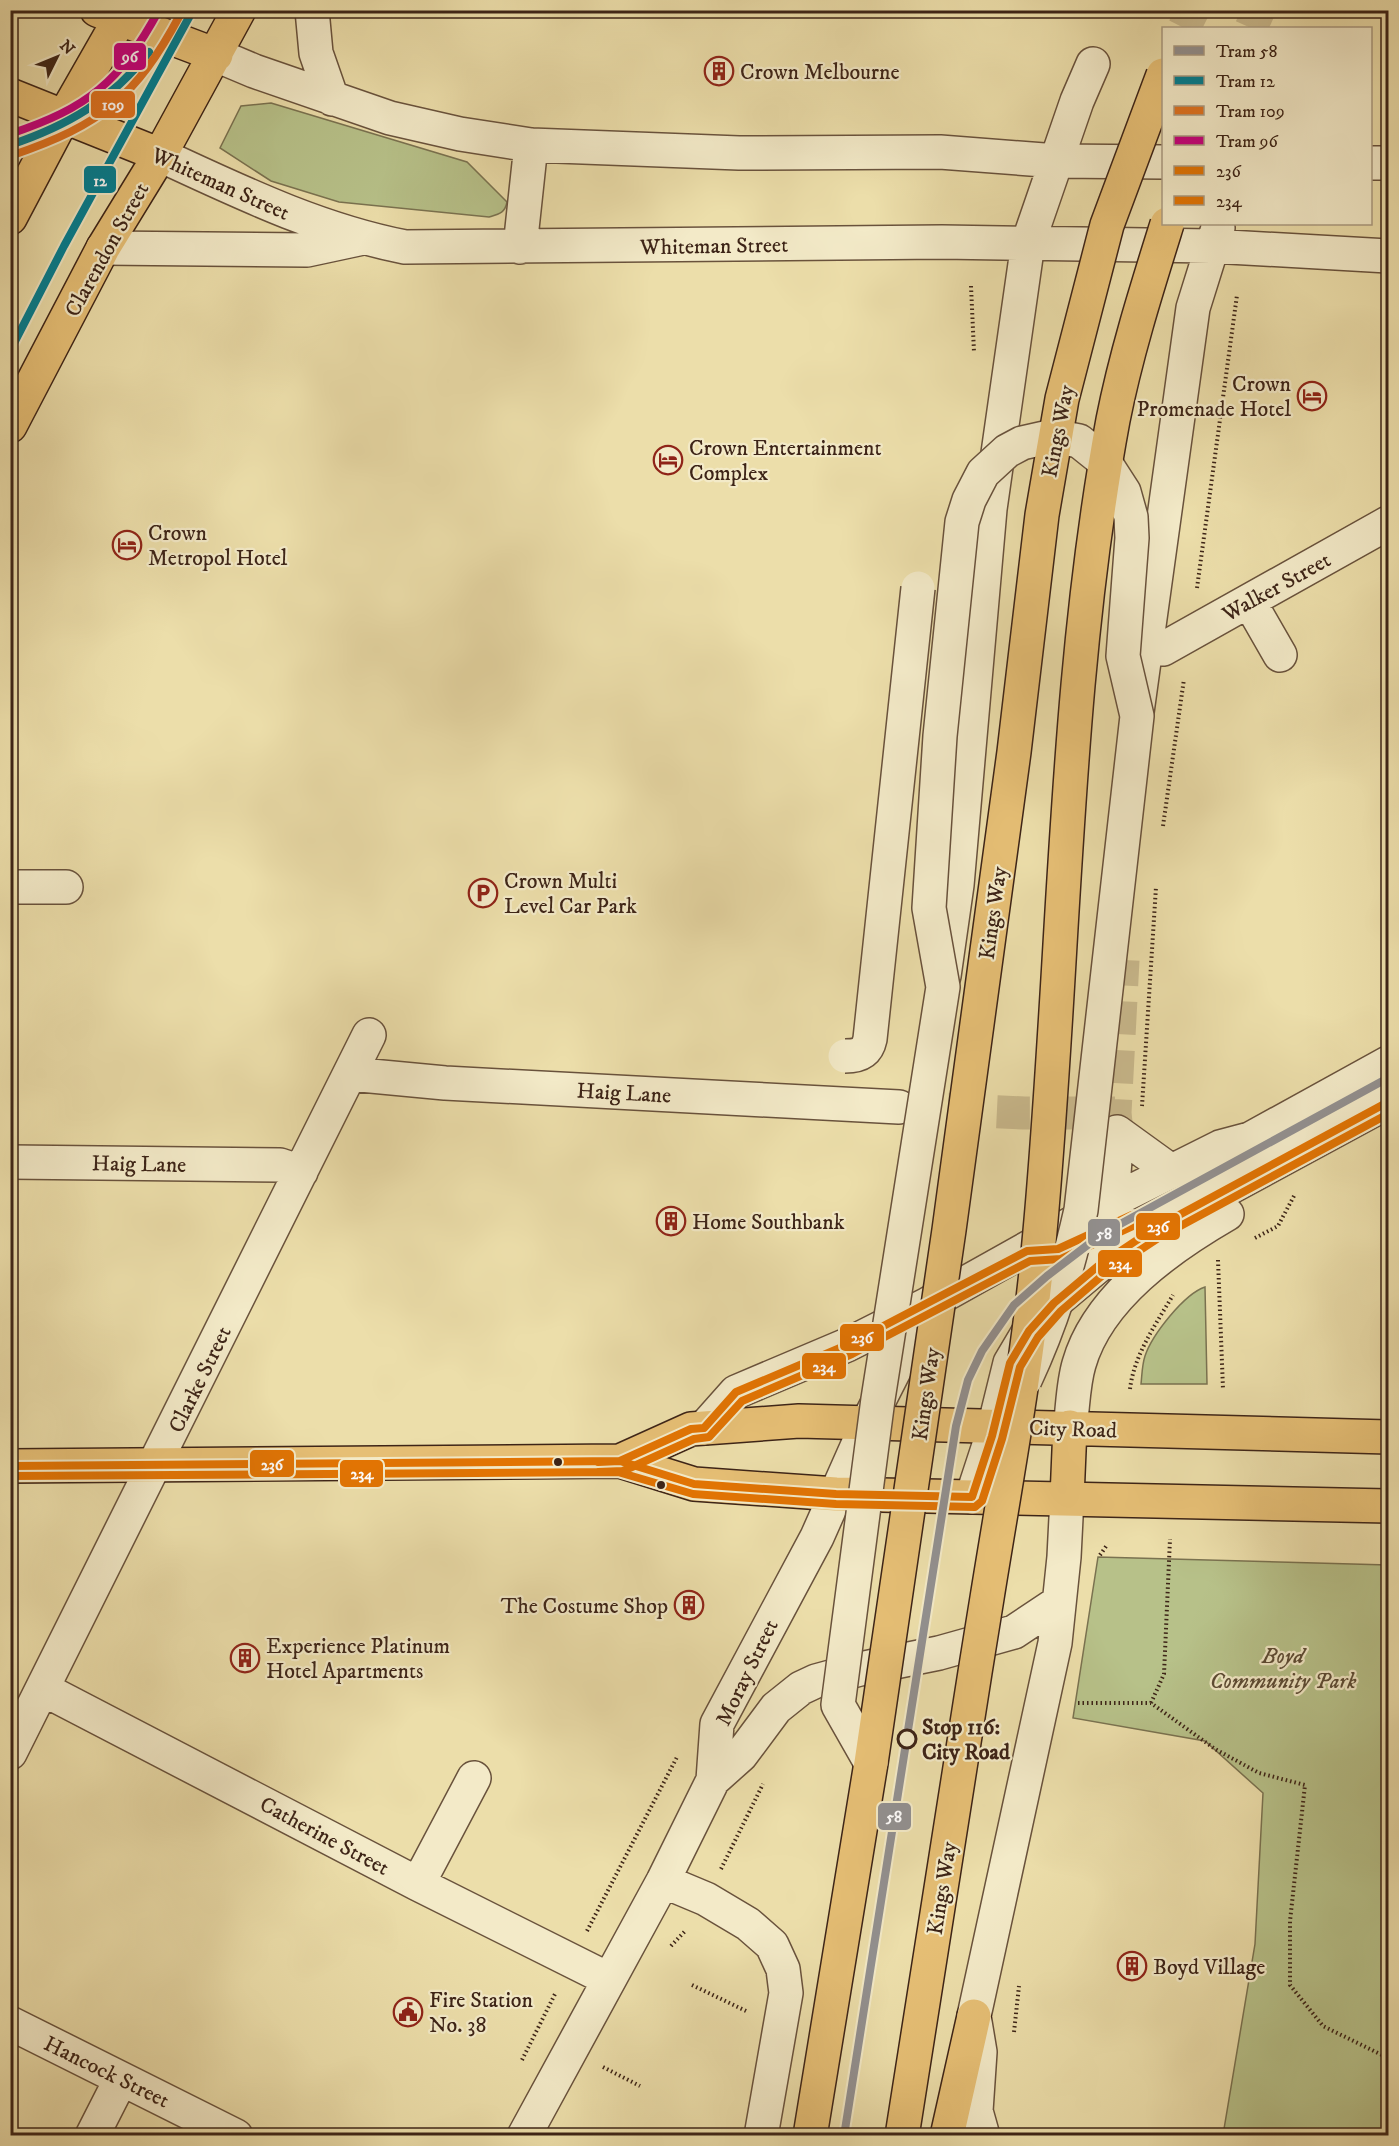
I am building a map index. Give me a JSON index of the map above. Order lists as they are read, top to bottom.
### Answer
{
  "streets": {
    "main road": [
      "Whiteman Street",
      "Clarendon Street",
      "Kings Way",
      "City Road"
    ],
    "street": [
      "Walker Street",
      "Haig Lane",
      "Clarke Street",
      "Moray Street",
      "Catherine Street",
      "Hancock Street"
    ]
  },
  "crossings": [
    ["Whiteman Street", "Clarendon Street"],
    ["Whiteman Street", "Kings Way"],
    ["Haig Lane", "Clarke Street"],
    ["Clarke Street", "City Road"],
    ["Clarke Street", "Catherine Street"],
    ["City Road", "Moray Street"],
    ["Moray Street", "Catherine Street"]
  ],
  "parks": ["Boyd Community Park"],
  "places": {
    "building": [
      "Crown Melbourne",
      "Home Southbank",
      "The Costume Shop",
      "Experience Platinum Hotel Apartments",
      "Boyd Village"
    ],
    "hotel": ["Crown Promenade Hotel", "Crown Entertainment Complex", "Crown Metropol Hotel"],
    "parking": ["Crown Multi Level Car Park"],
    "other": ["Stop 116: City Road"],
    "public building": ["Fire Station No. 38"]
  },
  "lines": [
    "tram line 12",
    "tram line 96",
    "tram line 109",
    "tram line 58",
    "transit line 236",
    "transit line 234"
  ],
  "legend": [
    "Tram 58",
    "Tram 12",
    "Tram 109",
    "Tram 96",
    "236",
    "234"
  ],
  "north": "top right"
}
